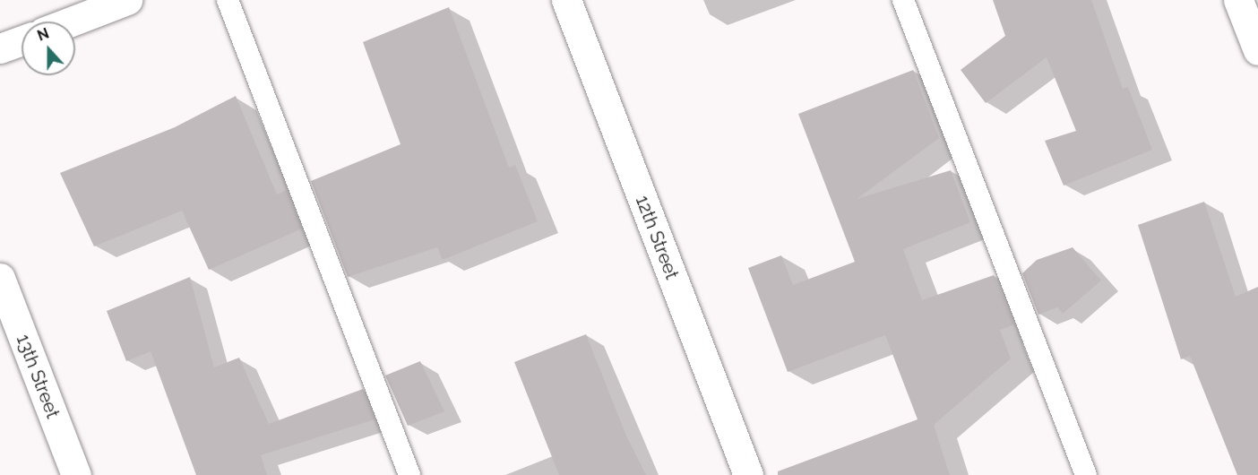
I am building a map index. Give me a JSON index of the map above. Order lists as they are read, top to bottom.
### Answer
{
  "streets": {
    "street": ["12th Street", "13th Street"]
  },
  "north": "top"
}
